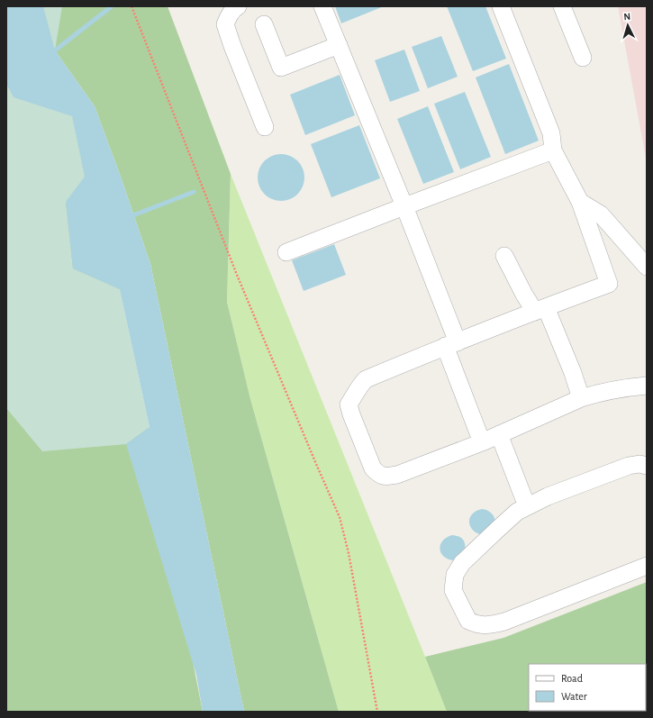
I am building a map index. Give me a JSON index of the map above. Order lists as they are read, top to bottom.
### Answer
{
  "legend": ["Road", "Water"],
  "north": "top"
}
